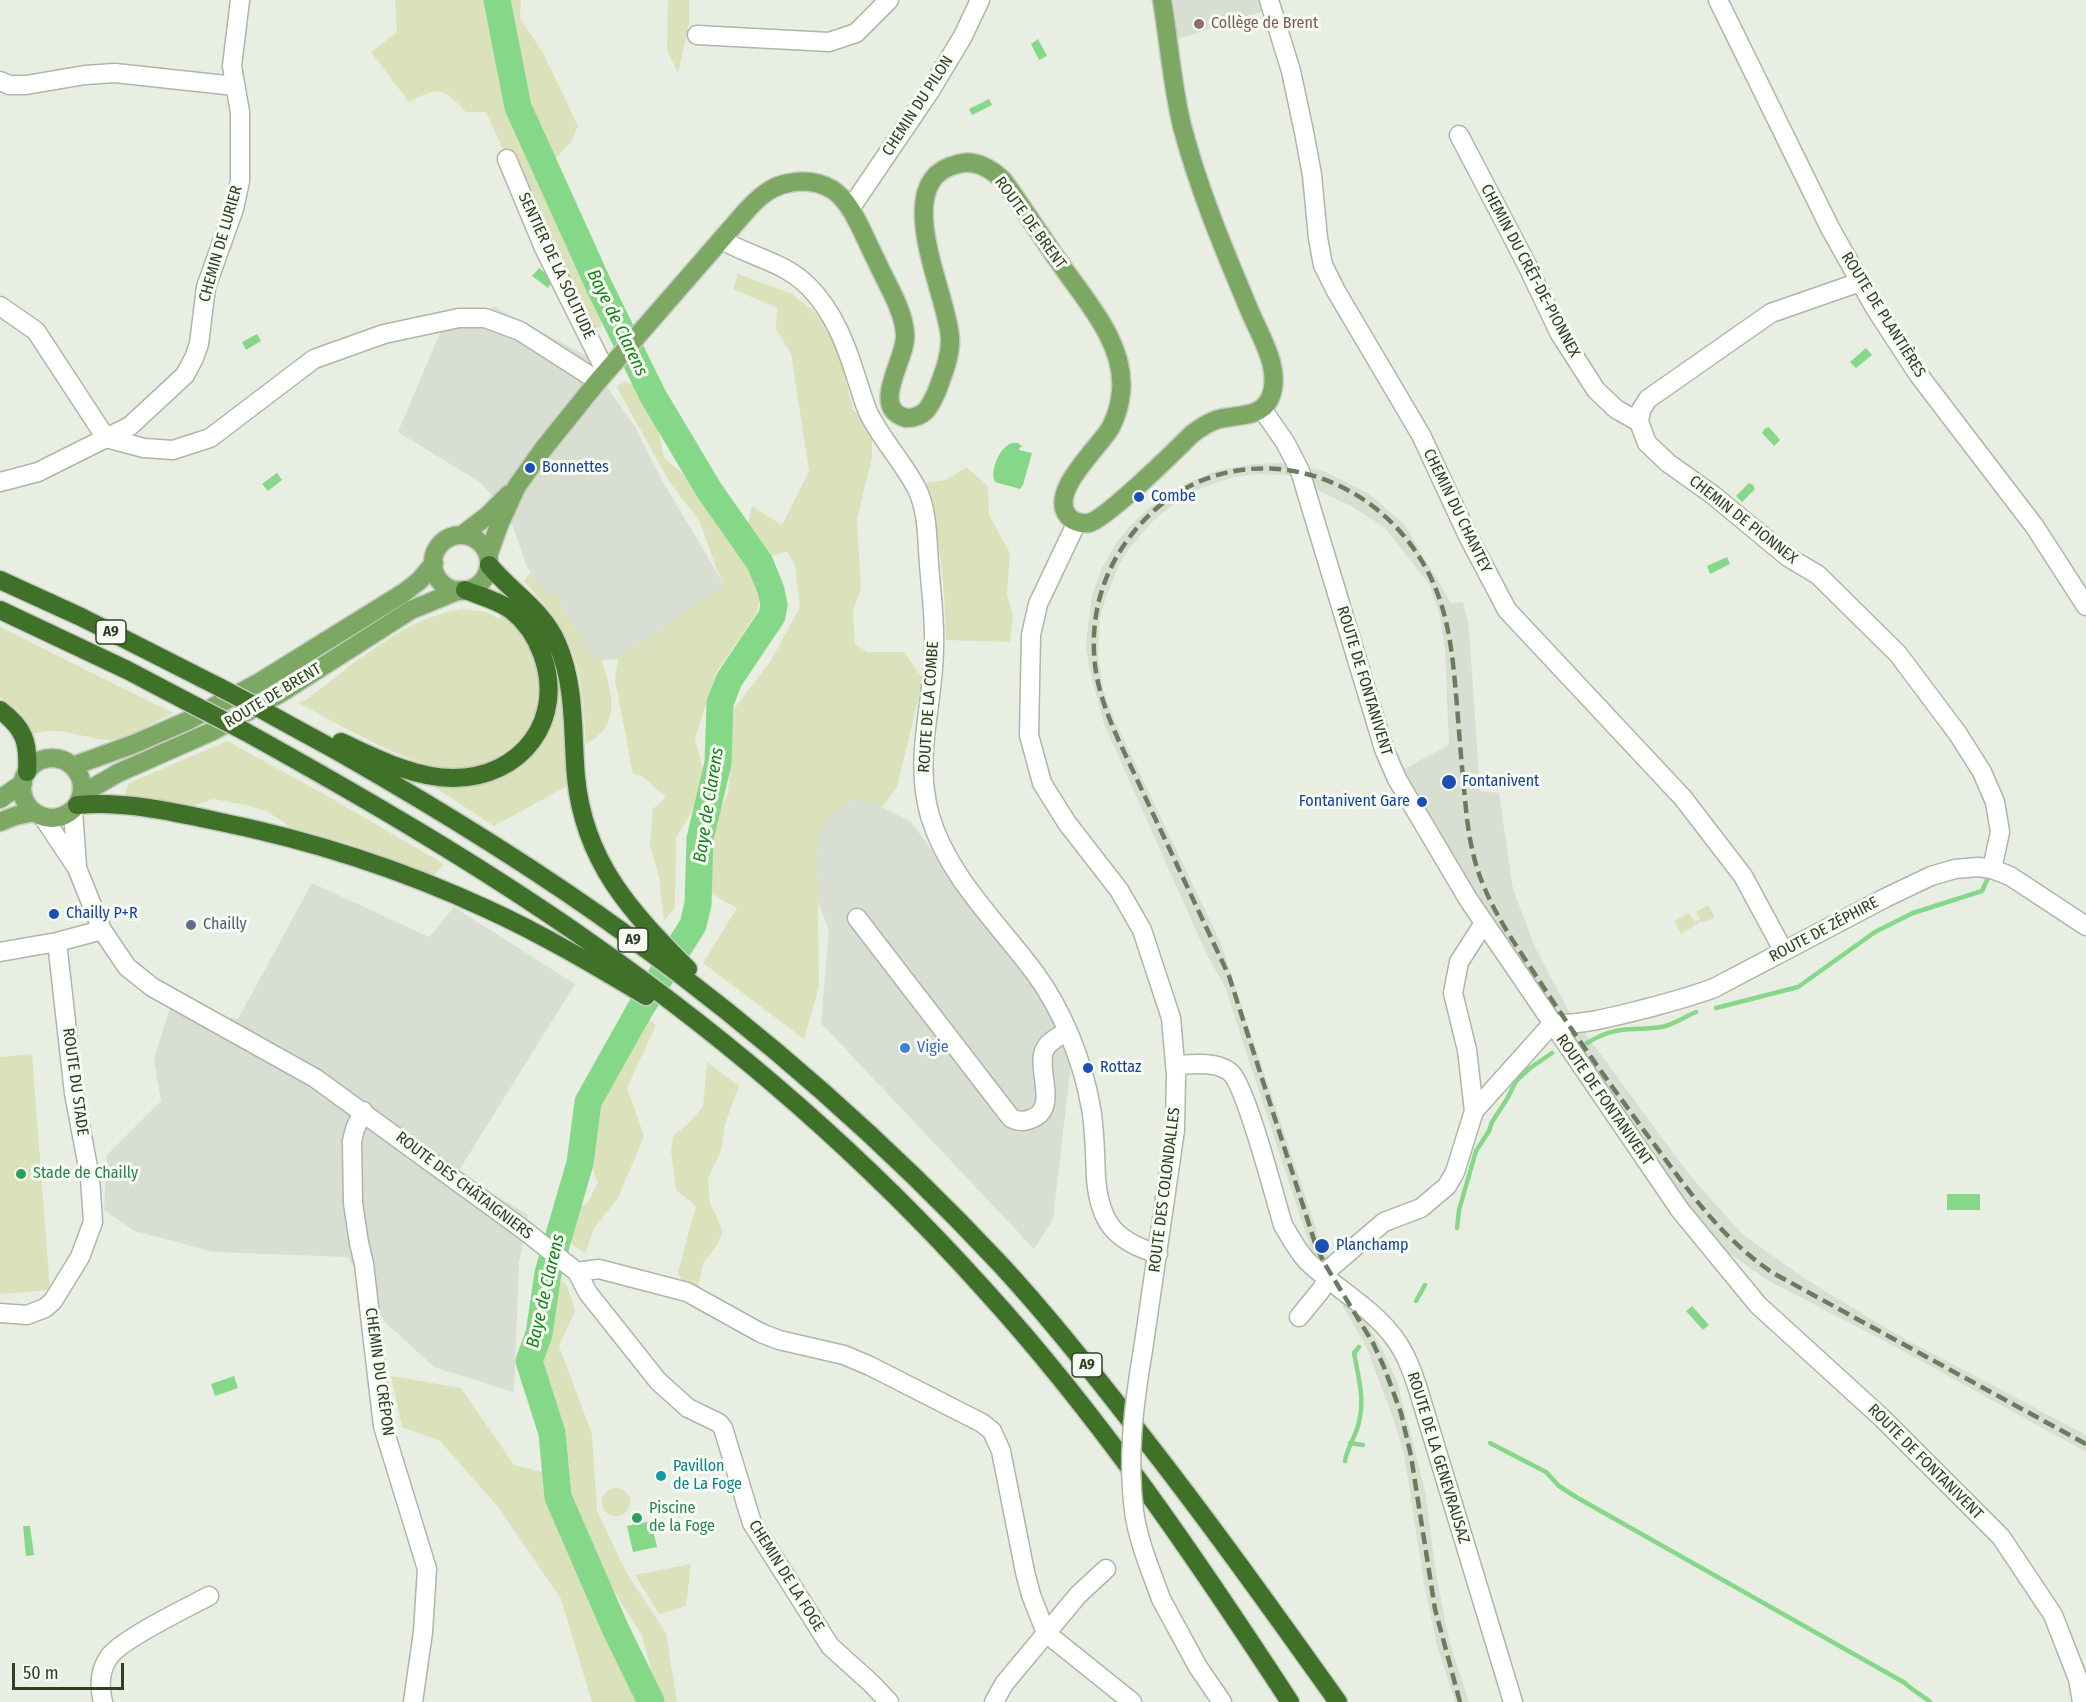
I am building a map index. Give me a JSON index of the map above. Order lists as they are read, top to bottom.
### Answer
{
  "streets": {
    "highway": ["A9"],
    "main road": ["ROUTE DE BRENT"],
    "street": [
      "CHEMIN DU PILON",
      "CHEMIN DE LURIER",
      "SENTIER DE LA SOLITUDE",
      "CHEMIN DU CRÊT-DE-PIONNEX",
      "ROUTE DE PLANTIÈRES",
      "CHEMIN DU CHANTEY",
      "CHEMIN DE PIONNEX",
      "ROUTE DE FONTANIVENT",
      "ROUTE DE LA COMBE",
      "ROUTE DE ZÉPHIRE",
      "ROUTE DU STADE",
      "ROUTE DES CHÂTAIGNIERS",
      "ROUTE DES COLONDALLES",
      "CHEMIN DU CRÉPON",
      "ROUTE DE LA GENEVRAUSAZ",
      "CHEMIN DE LA FOGE"
    ]
  },
  "crossings": [
    ["CHEMIN DU PILON", "ROUTE DE BRENT"],
    ["ROUTE DE BRENT", "SENTIER DE LA SOLITUDE"],
    ["ROUTE DE BRENT", "ROUTE DE LA COMBE"],
    ["ROUTE DE BRENT", "ROUTE DES CHÂTAIGNIERS"],
    ["ROUTE DE BRENT", "ROUTE DES COLONDALLES"],
    ["CHEMIN DU CRÊT-DE-PIONNEX", "CHEMIN DE PIONNEX"],
    ["CHEMIN DU CHANTEY", "ROUTE DE ZÉPHIRE"],
    ["CHEMIN DE PIONNEX", "ROUTE DE ZÉPHIRE"],
    ["ROUTE DE FONTANIVENT", "ROUTE DE ZÉPHIRE"],
    ["ROUTE DE LA COMBE", "ROUTE DES COLONDALLES"],
    ["ROUTE DES CHÂTAIGNIERS", "CHEMIN DU CRÉPON"],
    ["ROUTE DES CHÂTAIGNIERS", "CHEMIN DE LA FOGE"],
    ["ROUTE DES COLONDALLES", "ROUTE DE LA GENEVRAUSAZ"]
  ],
  "water": ["Baye de Clarens"],
  "places": [
    "Collège de Brent",
    "Bonnettes",
    "Combe",
    "Fontanivent",
    "Fontanivent Gare",
    "Chailly P+R",
    "Chailly",
    "Vigie",
    "Rottaz",
    "Stade de Chailly",
    "Planchamp",
    "Pavillon de La Foge",
    "Piscine de la Foge"
  ],
  "scale_bar": "50 m"
}
